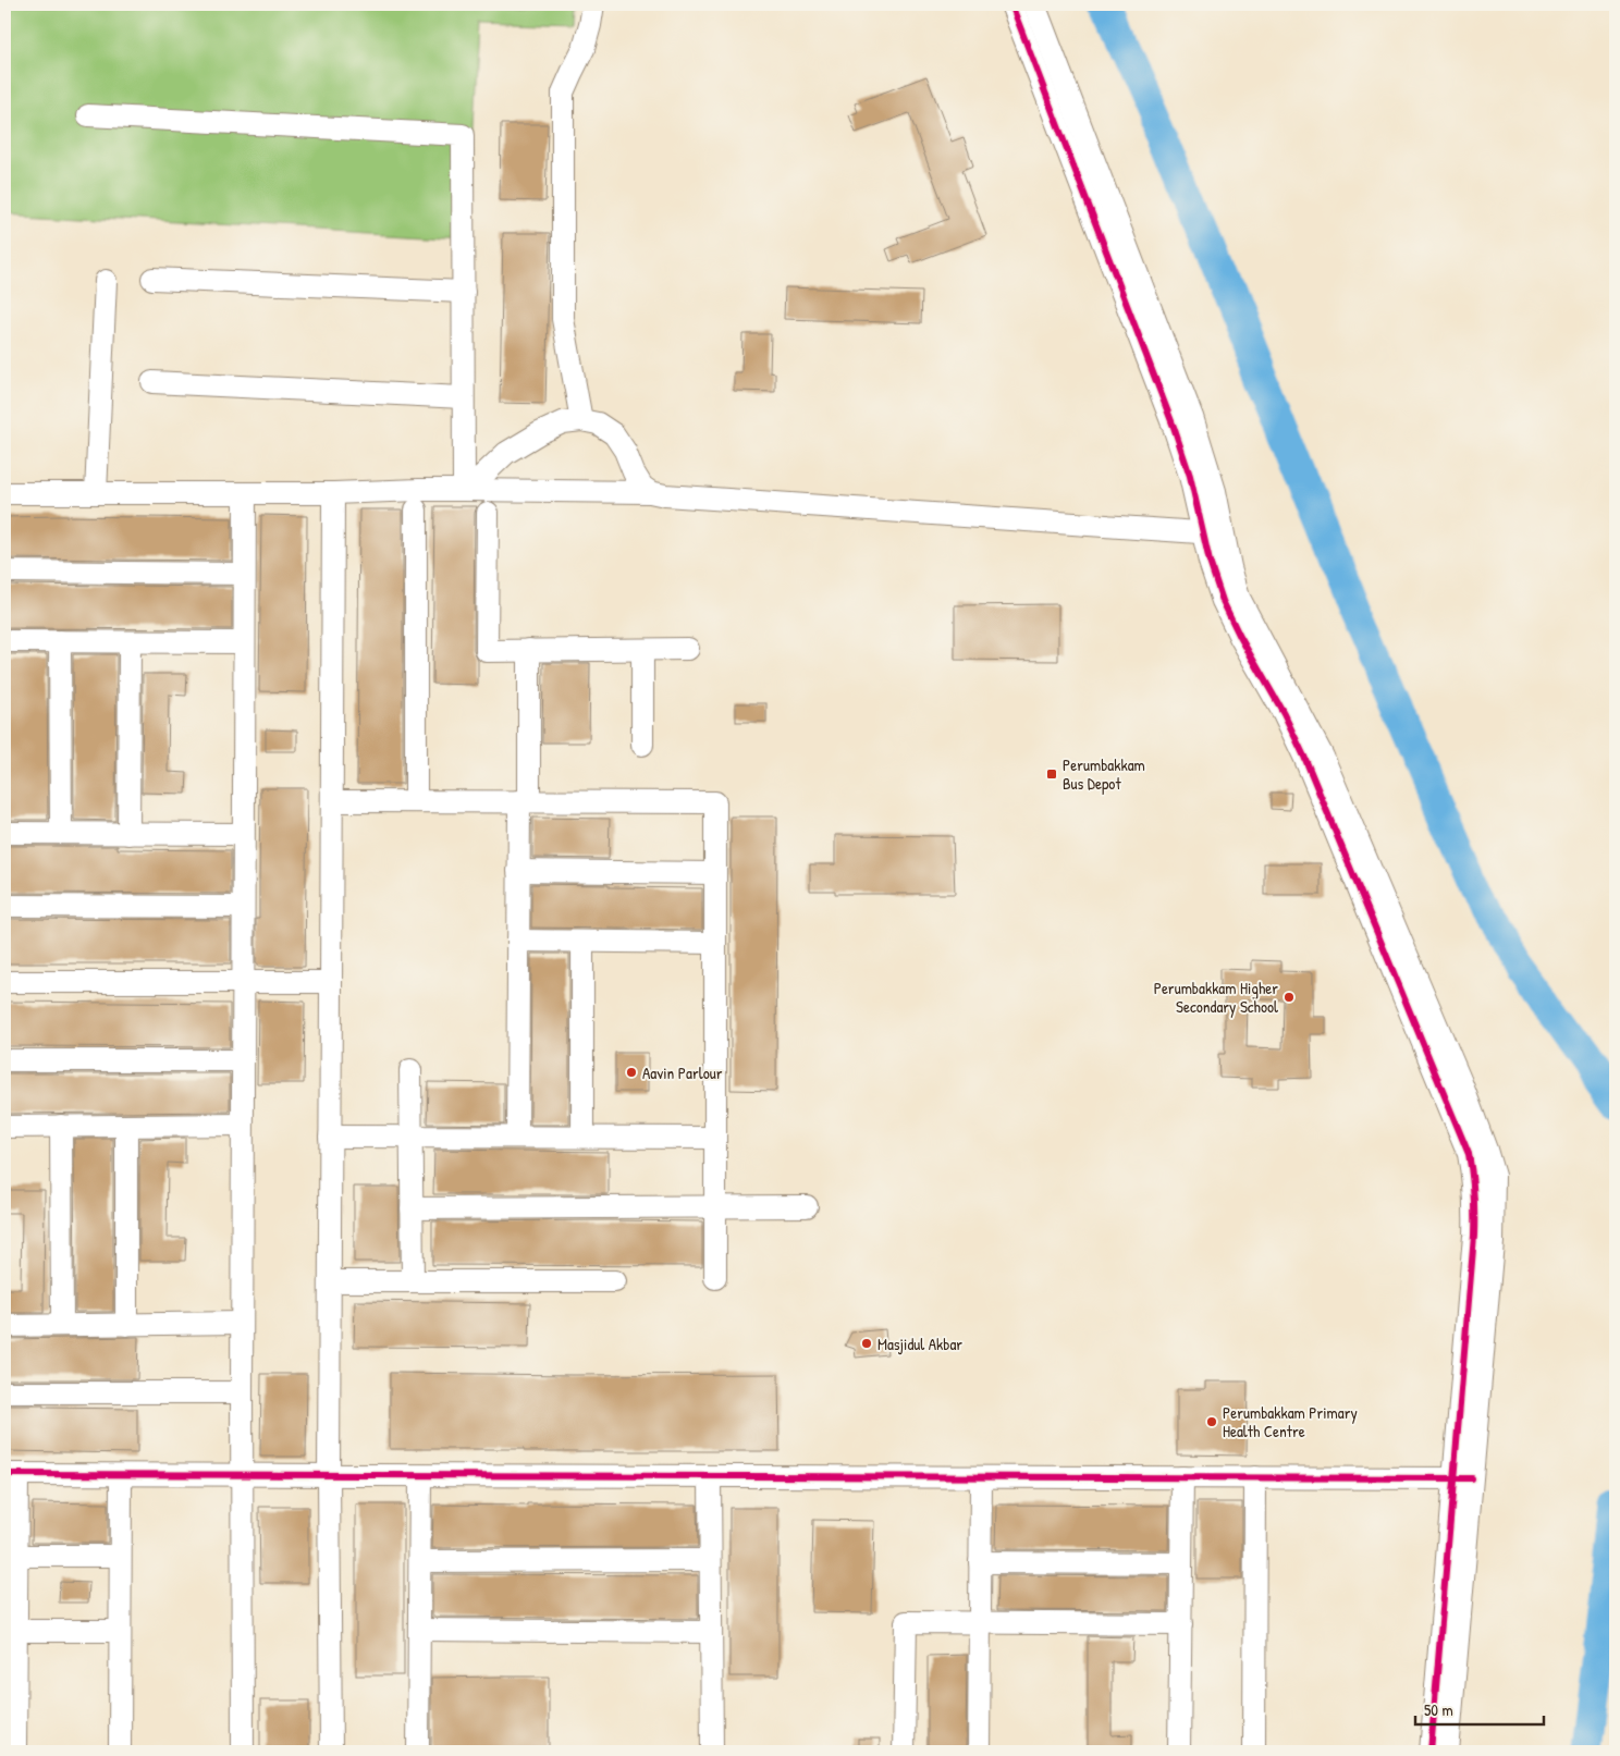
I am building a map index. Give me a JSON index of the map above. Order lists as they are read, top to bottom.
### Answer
{
  "places": {
    "transit": ["Perumbakkam Bus Depot"],
    "other": [
      "Perumbakkam Higher Secondary School",
      "Aavin Parlour",
      "Masjidul Akbar",
      "Perumbakkam Primary Health Centre"
    ]
  },
  "scale_bar": "50 m"
}
